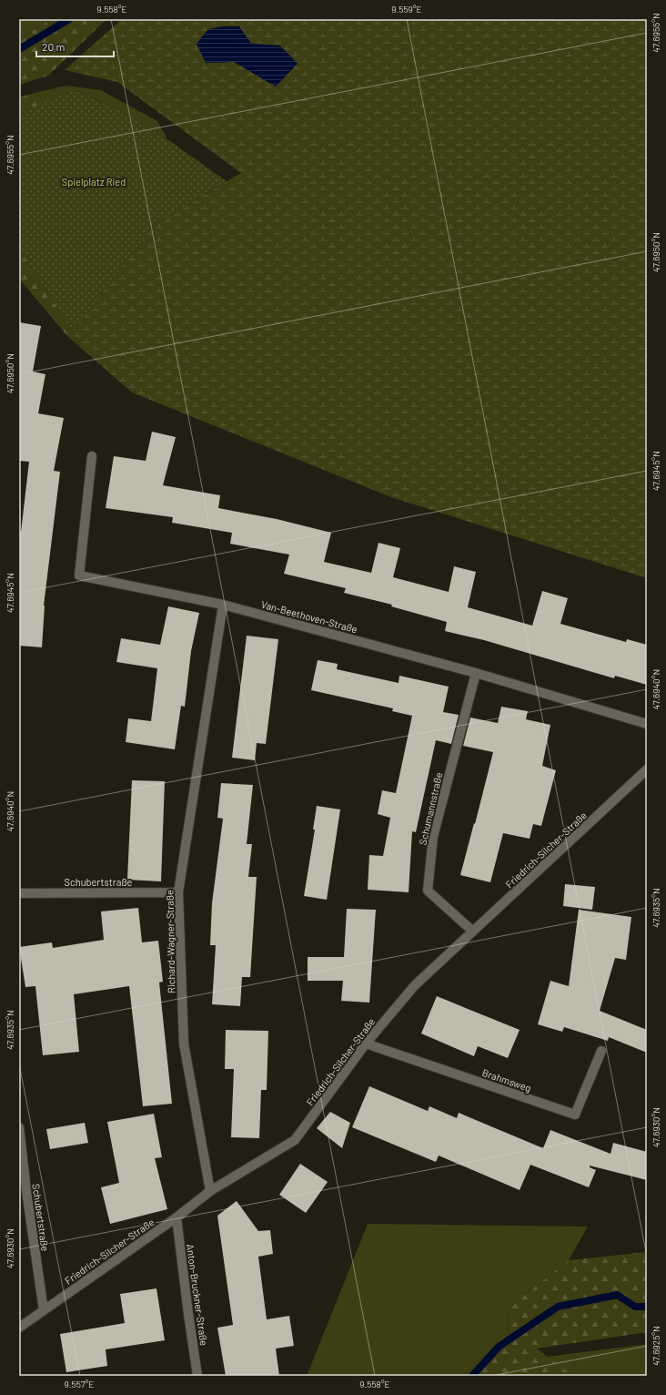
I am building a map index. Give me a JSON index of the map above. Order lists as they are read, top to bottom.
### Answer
{
  "streets": {
    "street": [
      "Van-Beethoven-Straße",
      "Schumannstraße",
      "Friedrich-Silcher-Straße",
      "Schubertstraße",
      "Richard-Wagner-Straße",
      "Brahmsweg",
      "Anton-Bruckner-Straße"
    ]
  },
  "crossings": [
    ["Van-Beethoven-Straße", "Schumannstraße"],
    ["Van-Beethoven-Straße", "Richard-Wagner-Straße"],
    ["Schumannstraße", "Friedrich-Silcher-Straße"],
    ["Friedrich-Silcher-Straße", "Schubertstraße"],
    ["Friedrich-Silcher-Straße", "Richard-Wagner-Straße"],
    ["Friedrich-Silcher-Straße", "Brahmsweg"],
    ["Friedrich-Silcher-Straße", "Anton-Bruckner-Straße"],
    ["Schubertstraße", "Richard-Wagner-Straße"]
  ],
  "parks": ["Spielplatz Ried"],
  "scale_bar": "20 m",
  "coordinates": [
    "9.558°E",
    "9.559°E",
    "47.6955°N",
    "47.6950°N",
    "47.6945°N",
    "47.6940°N",
    "47.6935°N",
    "47.6930°N",
    "47.6925°N",
    "9.557°E"
  ]
}
